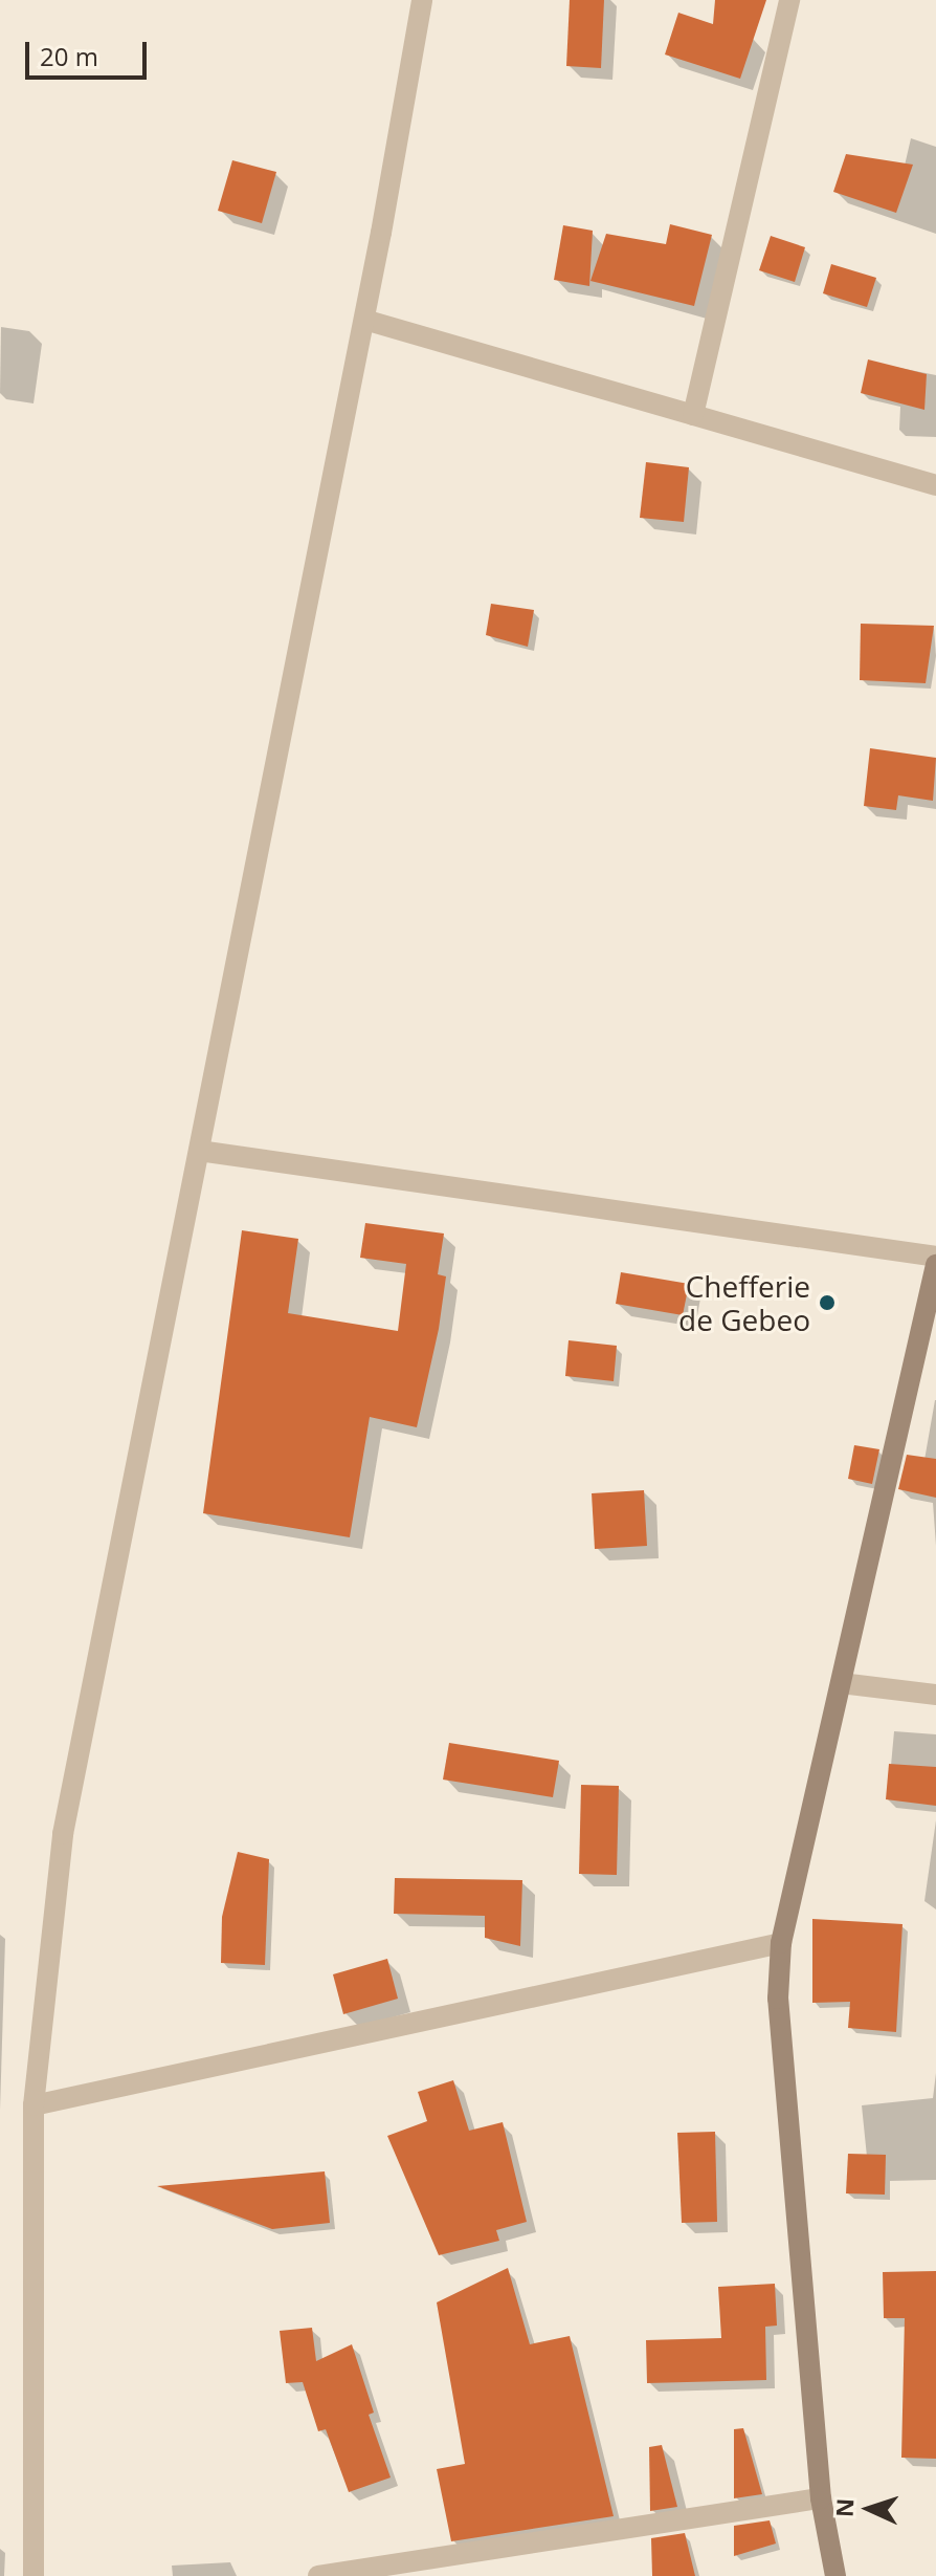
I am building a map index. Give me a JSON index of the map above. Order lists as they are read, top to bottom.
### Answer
{
  "places": ["Chefferie de Gebeo"],
  "scale_bar": "20 m",
  "north": "left"
}
